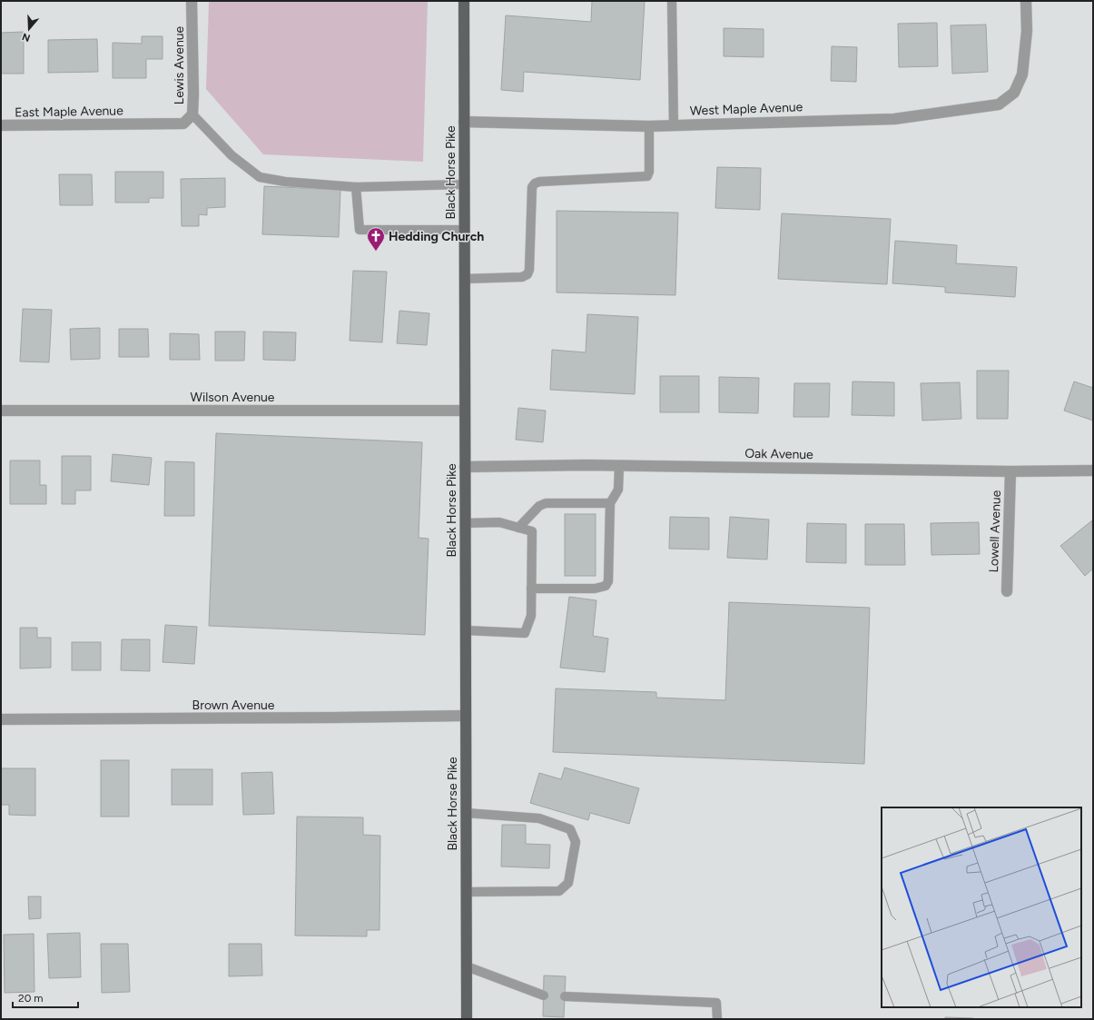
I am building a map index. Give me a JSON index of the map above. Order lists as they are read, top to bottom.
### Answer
{
  "streets": {
    "main road": ["Black Horse Pike"],
    "street": [
      "Lewis Avenue",
      "West Maple Avenue",
      "East Maple Avenue",
      "Wilson Avenue",
      "Oak Avenue",
      "Lowell Avenue",
      "Brown Avenue"
    ]
  },
  "crossings": [
    ["Lewis Avenue", "East Maple Avenue"],
    ["West Maple Avenue", "Black Horse Pike"],
    ["Black Horse Pike", "Wilson Avenue"],
    ["Black Horse Pike", "Oak Avenue"],
    ["Black Horse Pike", "Brown Avenue"],
    ["Oak Avenue", "Lowell Avenue"]
  ],
  "places": {
    "church": ["Hedding Church"]
  },
  "scale_bar": "20 m",
  "north": "bottom"
}
